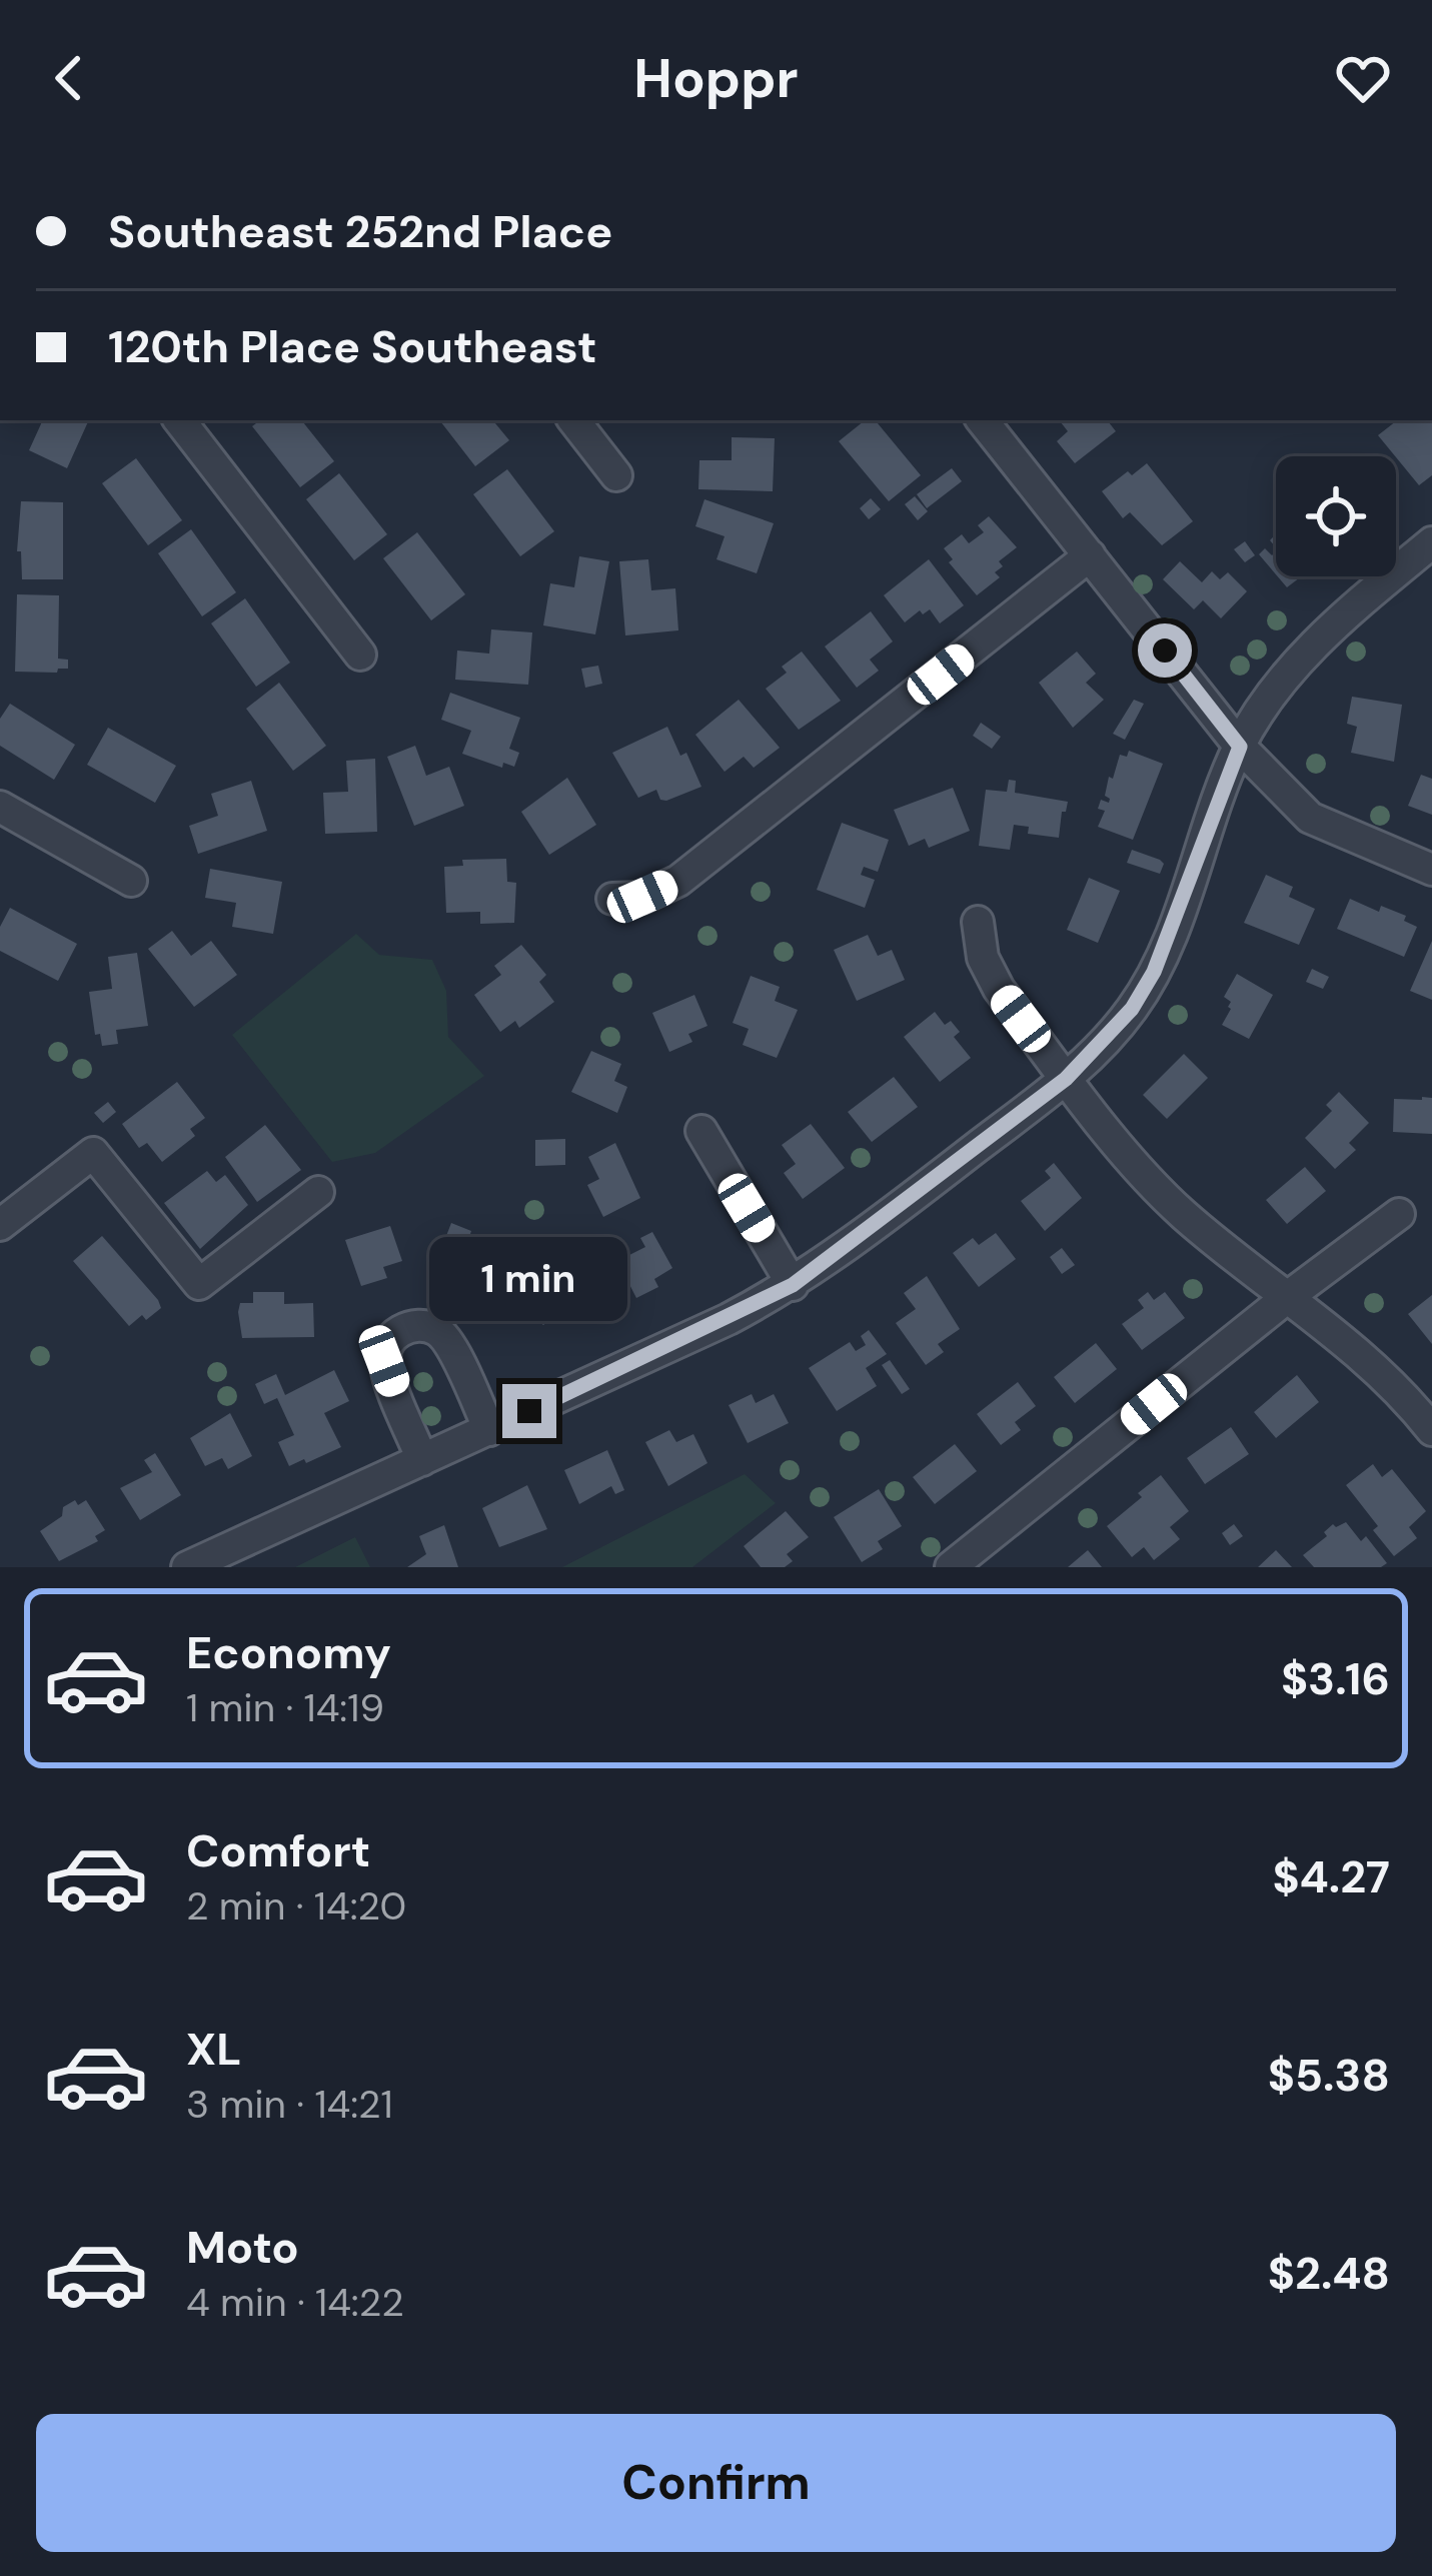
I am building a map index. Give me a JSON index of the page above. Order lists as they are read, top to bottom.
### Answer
{
  "page": {
    "header": "Hoppr",
    "banner": ["Southeast 252nd Place", "120th Place Southeast"],
    "bubble": "1 min",
    "list": [
      {
        "name": "Economy",
        "note": "1 min · 14:19",
        "value": "$3.16"
      },
      {
        "name": "Comfort",
        "note": "2 min · 14:20",
        "value": "$4.27"
      },
      {
        "name": "XL",
        "note": "3 min · 14:21",
        "value": "$5.38"
      },
      {
        "name": "Moto",
        "note": "4 min · 14:22",
        "value": "$2.48"
      }
    ],
    "buttons": "Confirm"
  }
}
